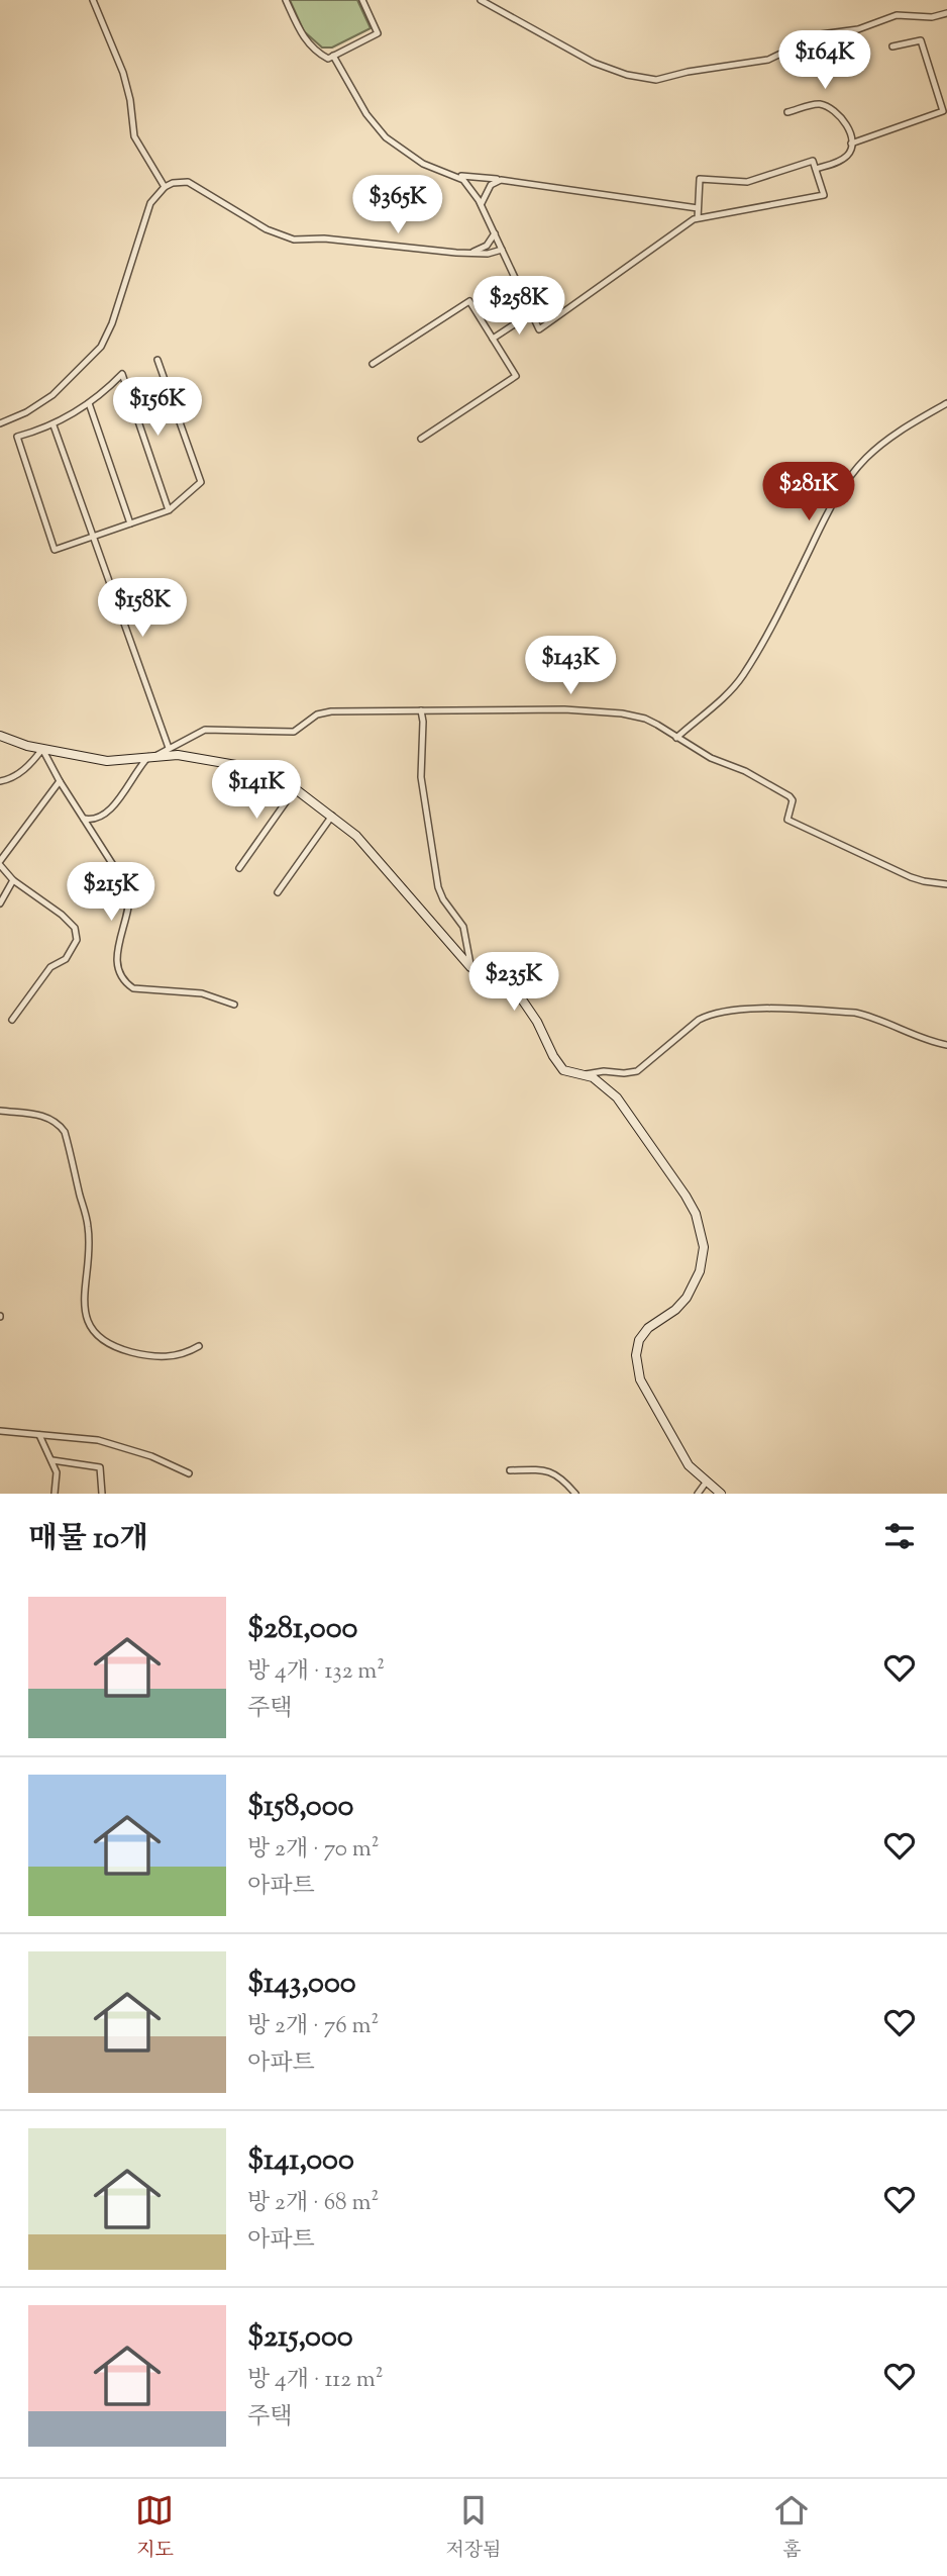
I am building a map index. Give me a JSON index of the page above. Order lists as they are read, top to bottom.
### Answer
{
  "page": {
    "price": [
      "$164K",
      "$365K",
      "$258K",
      "$156K",
      "$281K",
      "$158K",
      "$143K",
      "$141K",
      "$215K",
      "$235K"
    ],
    "heading": "매물 10개",
    "list": [
      {
        "name": "$281,000",
        "note": "방 4개 · 132 m² · 주택"
      },
      {
        "name": "$158,000",
        "note": "방 2개 · 70 m² · 아파트"
      },
      {
        "name": "$143,000",
        "note": "방 2개 · 76 m² · 아파트"
      },
      {
        "name": "$141,000",
        "note": "방 2개 · 68 m² · 아파트"
      },
      {
        "name": "$215,000",
        "note": "방 4개 · 112 m² · 주택"
      }
    ],
    "tabs": ["지도", "저장됨", "홈"]
  }
}
